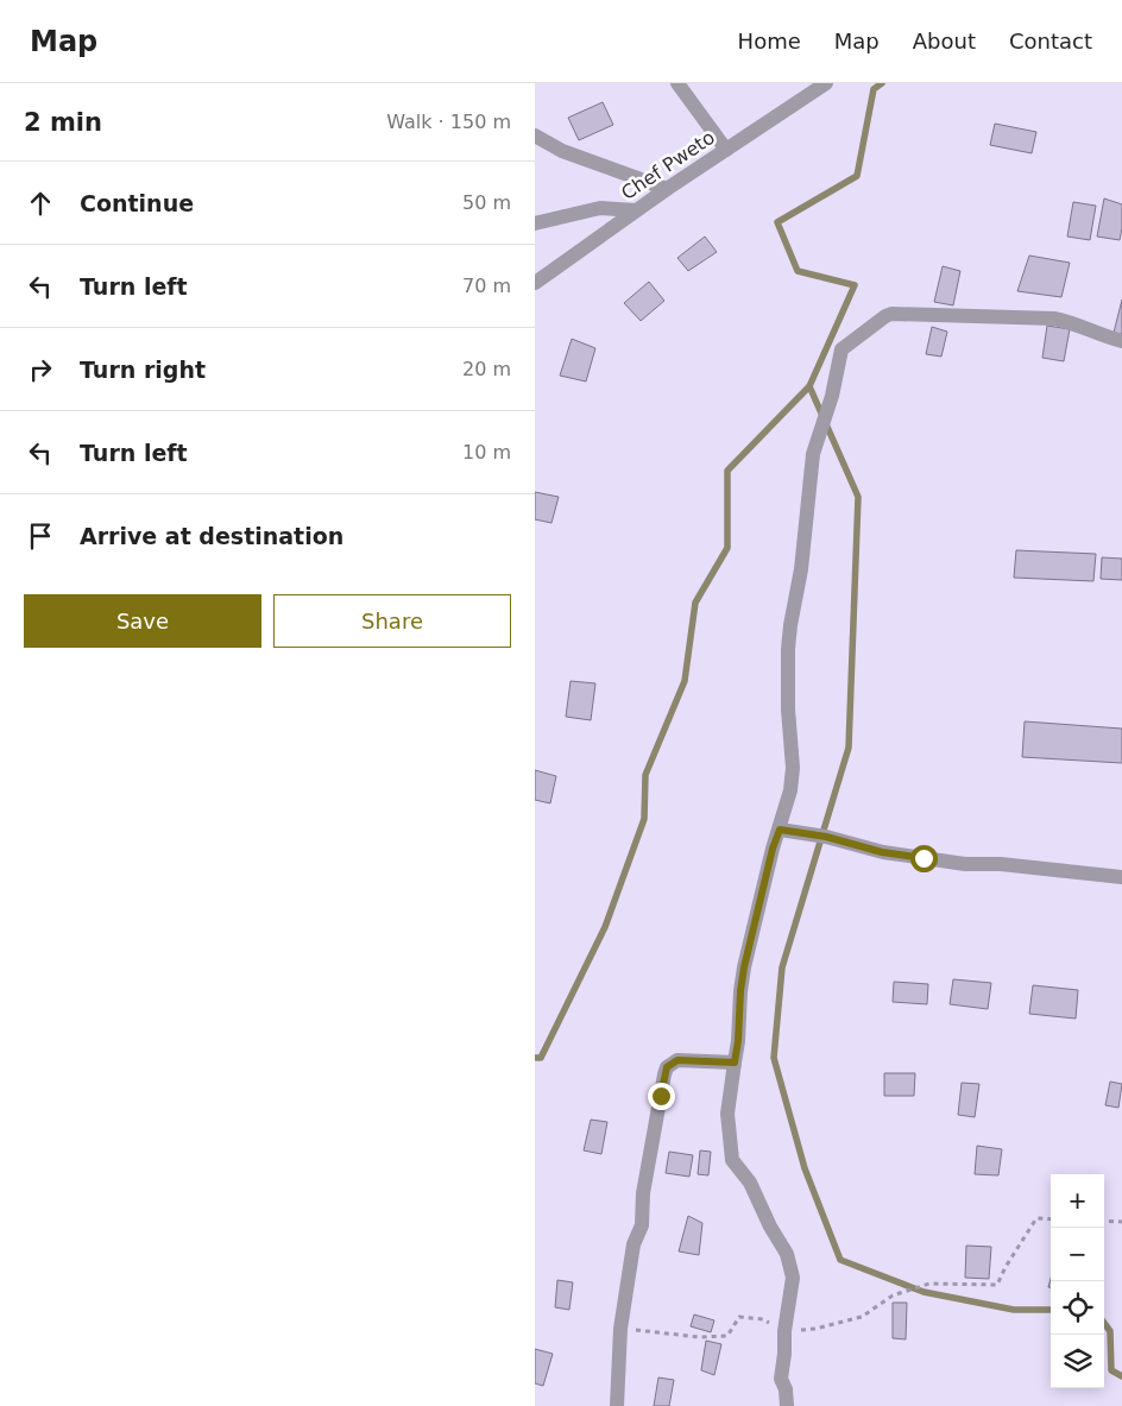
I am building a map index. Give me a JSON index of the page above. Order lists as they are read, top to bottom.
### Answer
{
  "streets": {
    "street": ["Chef Pweto"]
  },
  "page": {
    "header": "Map",
    "nav": [
      "Home",
      "Map",
      "About",
      "Contact"
    ],
    "heading": ["2 min", "Walk · 150 m"],
    "list": [
      ["Continue", "50 m"],
      ["Turn left", "70 m"],
      ["Turn right", "20 m"],
      ["Turn left", "10 m"],
      "Arrive at destination"
    ],
    "buttons": ["Save", "Share"],
    "map_buttons": ["+", "−"]
  }
}
